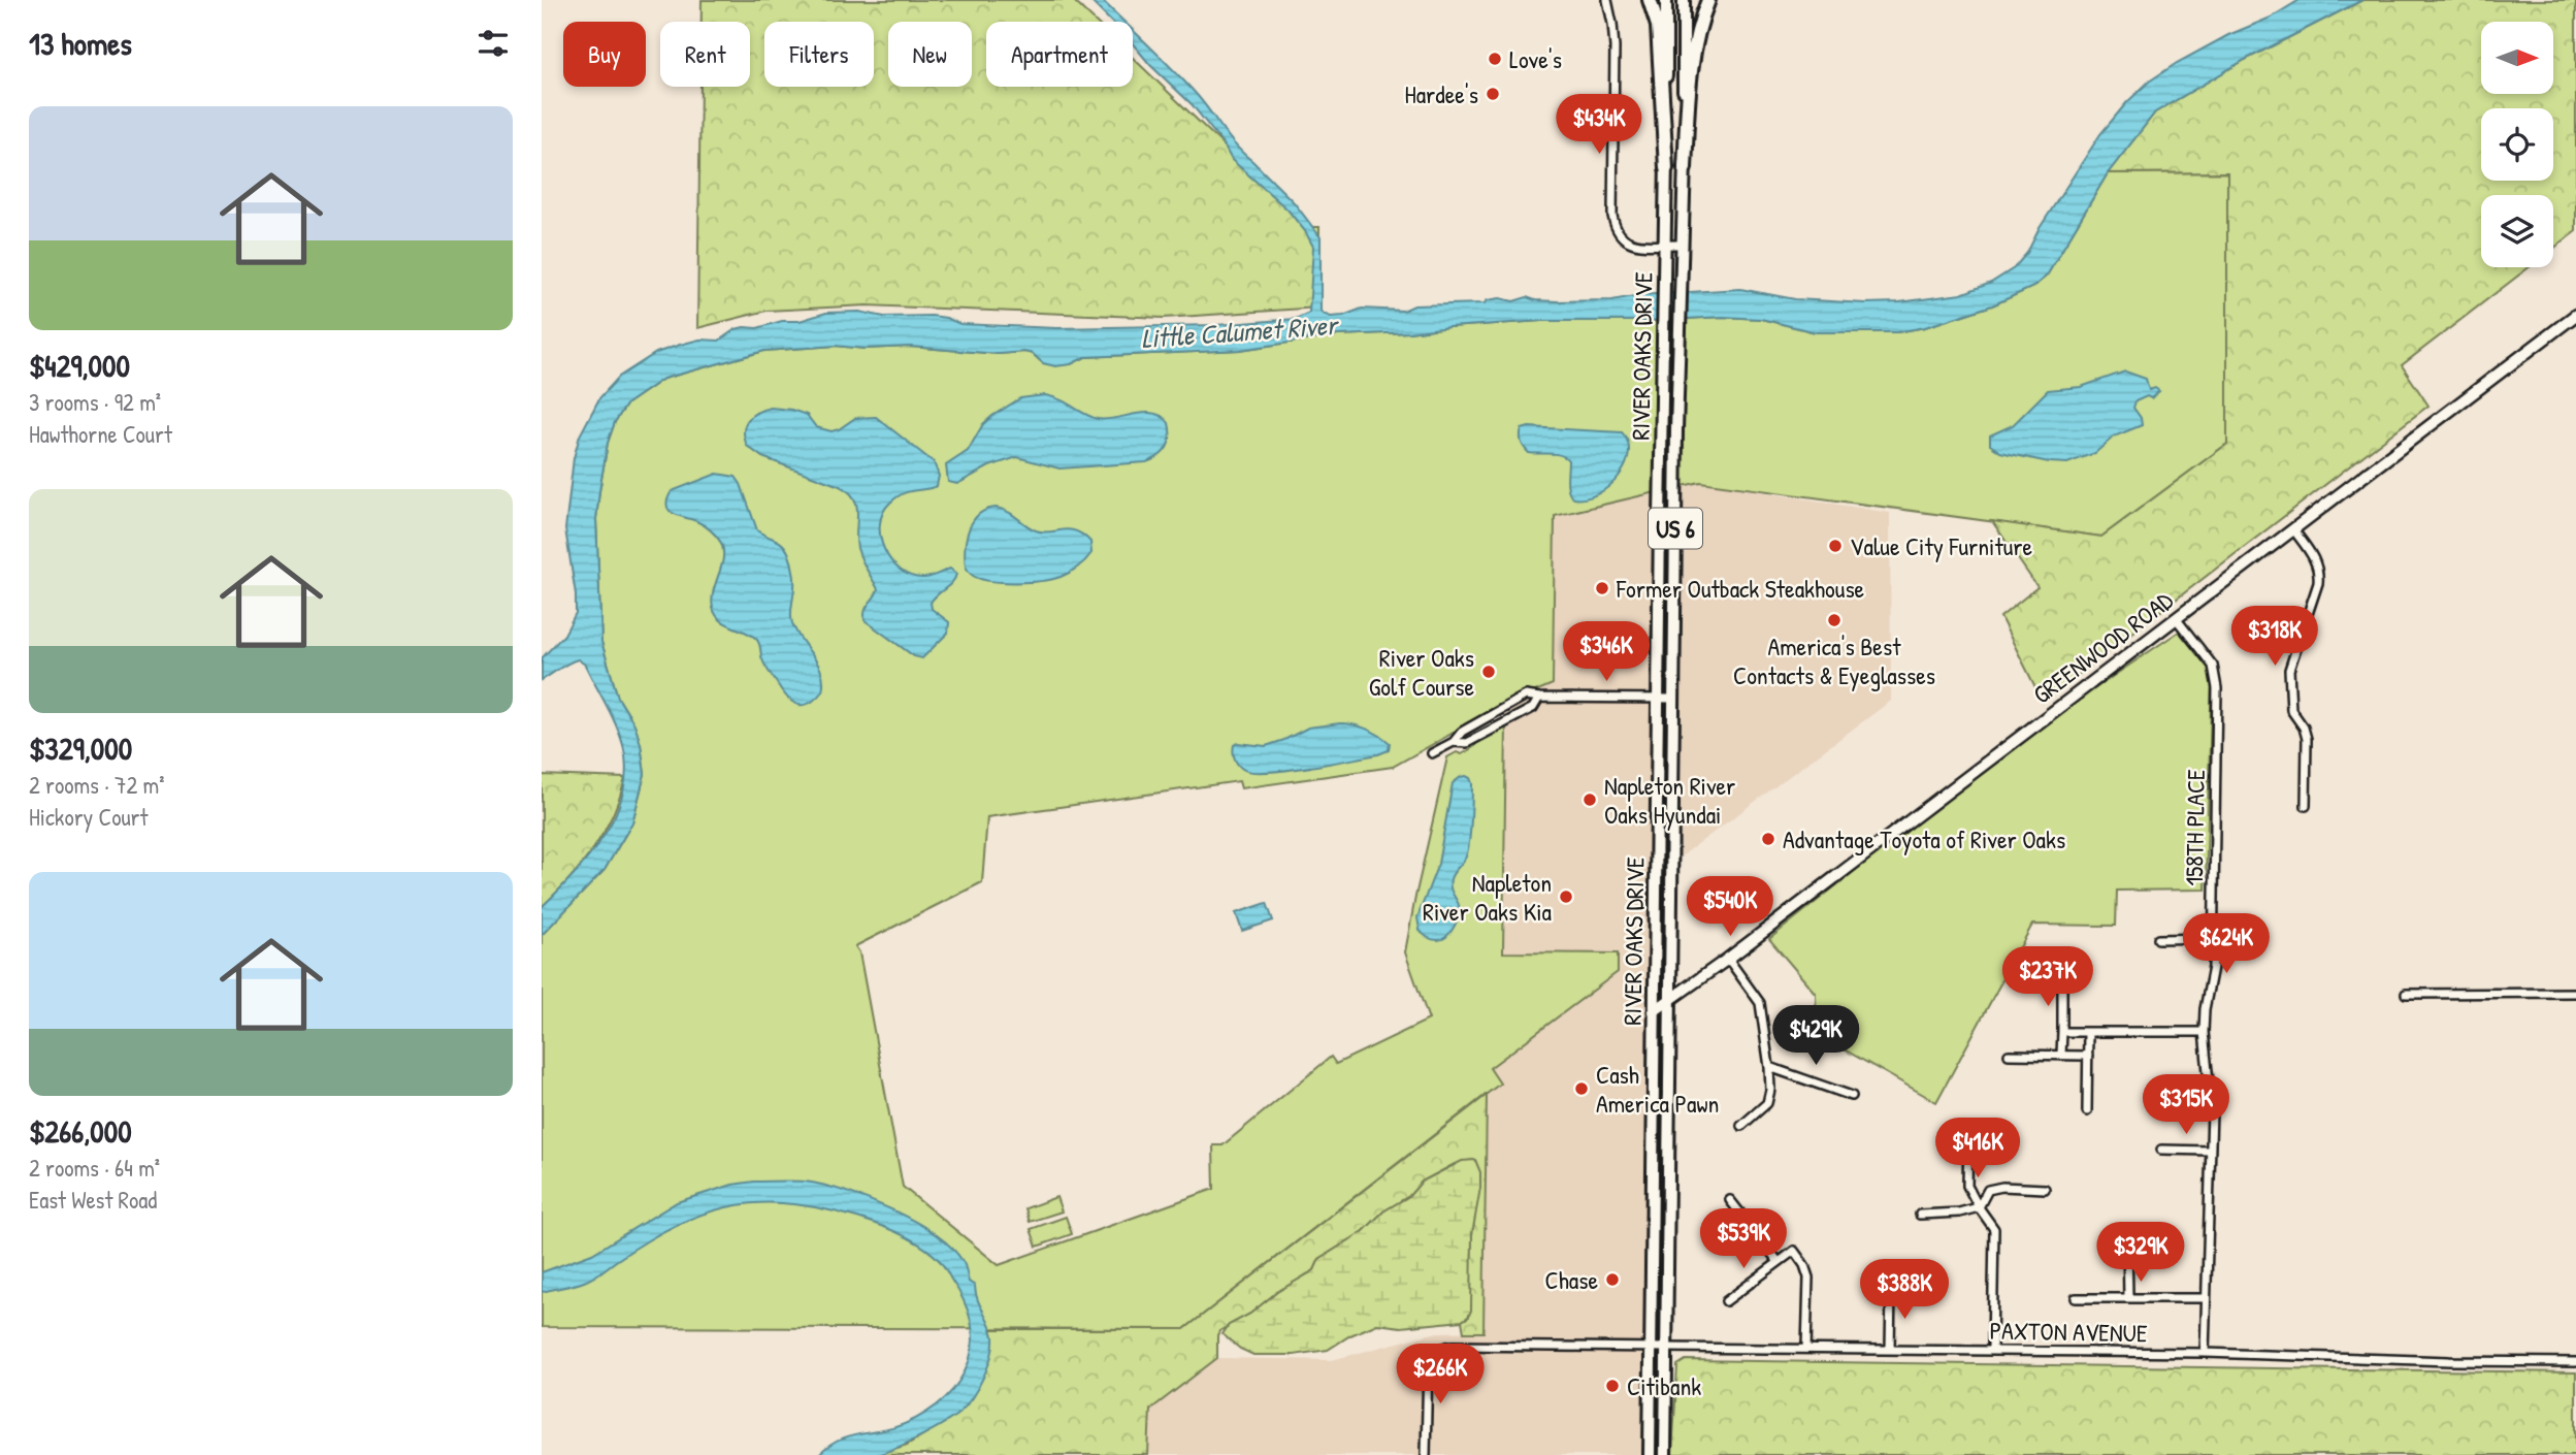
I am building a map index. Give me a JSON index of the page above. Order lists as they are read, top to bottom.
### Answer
{
  "streets": {
    "main road": ["RIVER OAKS DRIVE", "US 6"],
    "street": ["GREENWOOD ROAD", "158TH PLACE", "PAXTON AVENUE"]
  },
  "crossings": [
    ["RIVER OAKS DRIVE", "US 6"],
    ["RIVER OAKS DRIVE", "GREENWOOD ROAD"],
    ["RIVER OAKS DRIVE", "PAXTON AVENUE"],
    ["GREENWOOD ROAD", "158TH PLACE"],
    ["158TH PLACE", "PAXTON AVENUE"]
  ],
  "water": ["Little Calumet River"],
  "places": [
    "Love's",
    "Hardee's",
    "Value City Furniture",
    "Former Outback Steakhouse",
    "America's Best Contacts & Eyeglasses",
    "River Oaks Golf Course",
    "Napleton River Oaks Hyundai",
    "Advantage Toyota of River Oaks",
    "Napleton River Oaks Kia",
    "Cash America Pawn",
    "Chase",
    "Citibank"
  ],
  "north": "right",
  "page": {
    "heading": "13 homes",
    "chip": [
      "Buy",
      "Rent",
      "Filters",
      "New",
      "Apartment"
    ],
    "list": [
      {
        "name": "$429,000",
        "note": "3 rooms · 92 m² · Hawthorne Court"
      },
      {
        "name": "$329,000",
        "note": "2 rooms · 72 m² · Hickory Court"
      },
      {
        "name": "$266,000",
        "note": "2 rooms · 64 m² · East West Road"
      }
    ],
    "price": [
      "$434K",
      "$318K",
      "$346K",
      "$540K",
      "$624K",
      "$237K",
      "$429K",
      "$315K",
      "$416K",
      "$539K",
      "$329K",
      "$388K",
      "$266K"
    ]
  }
}
